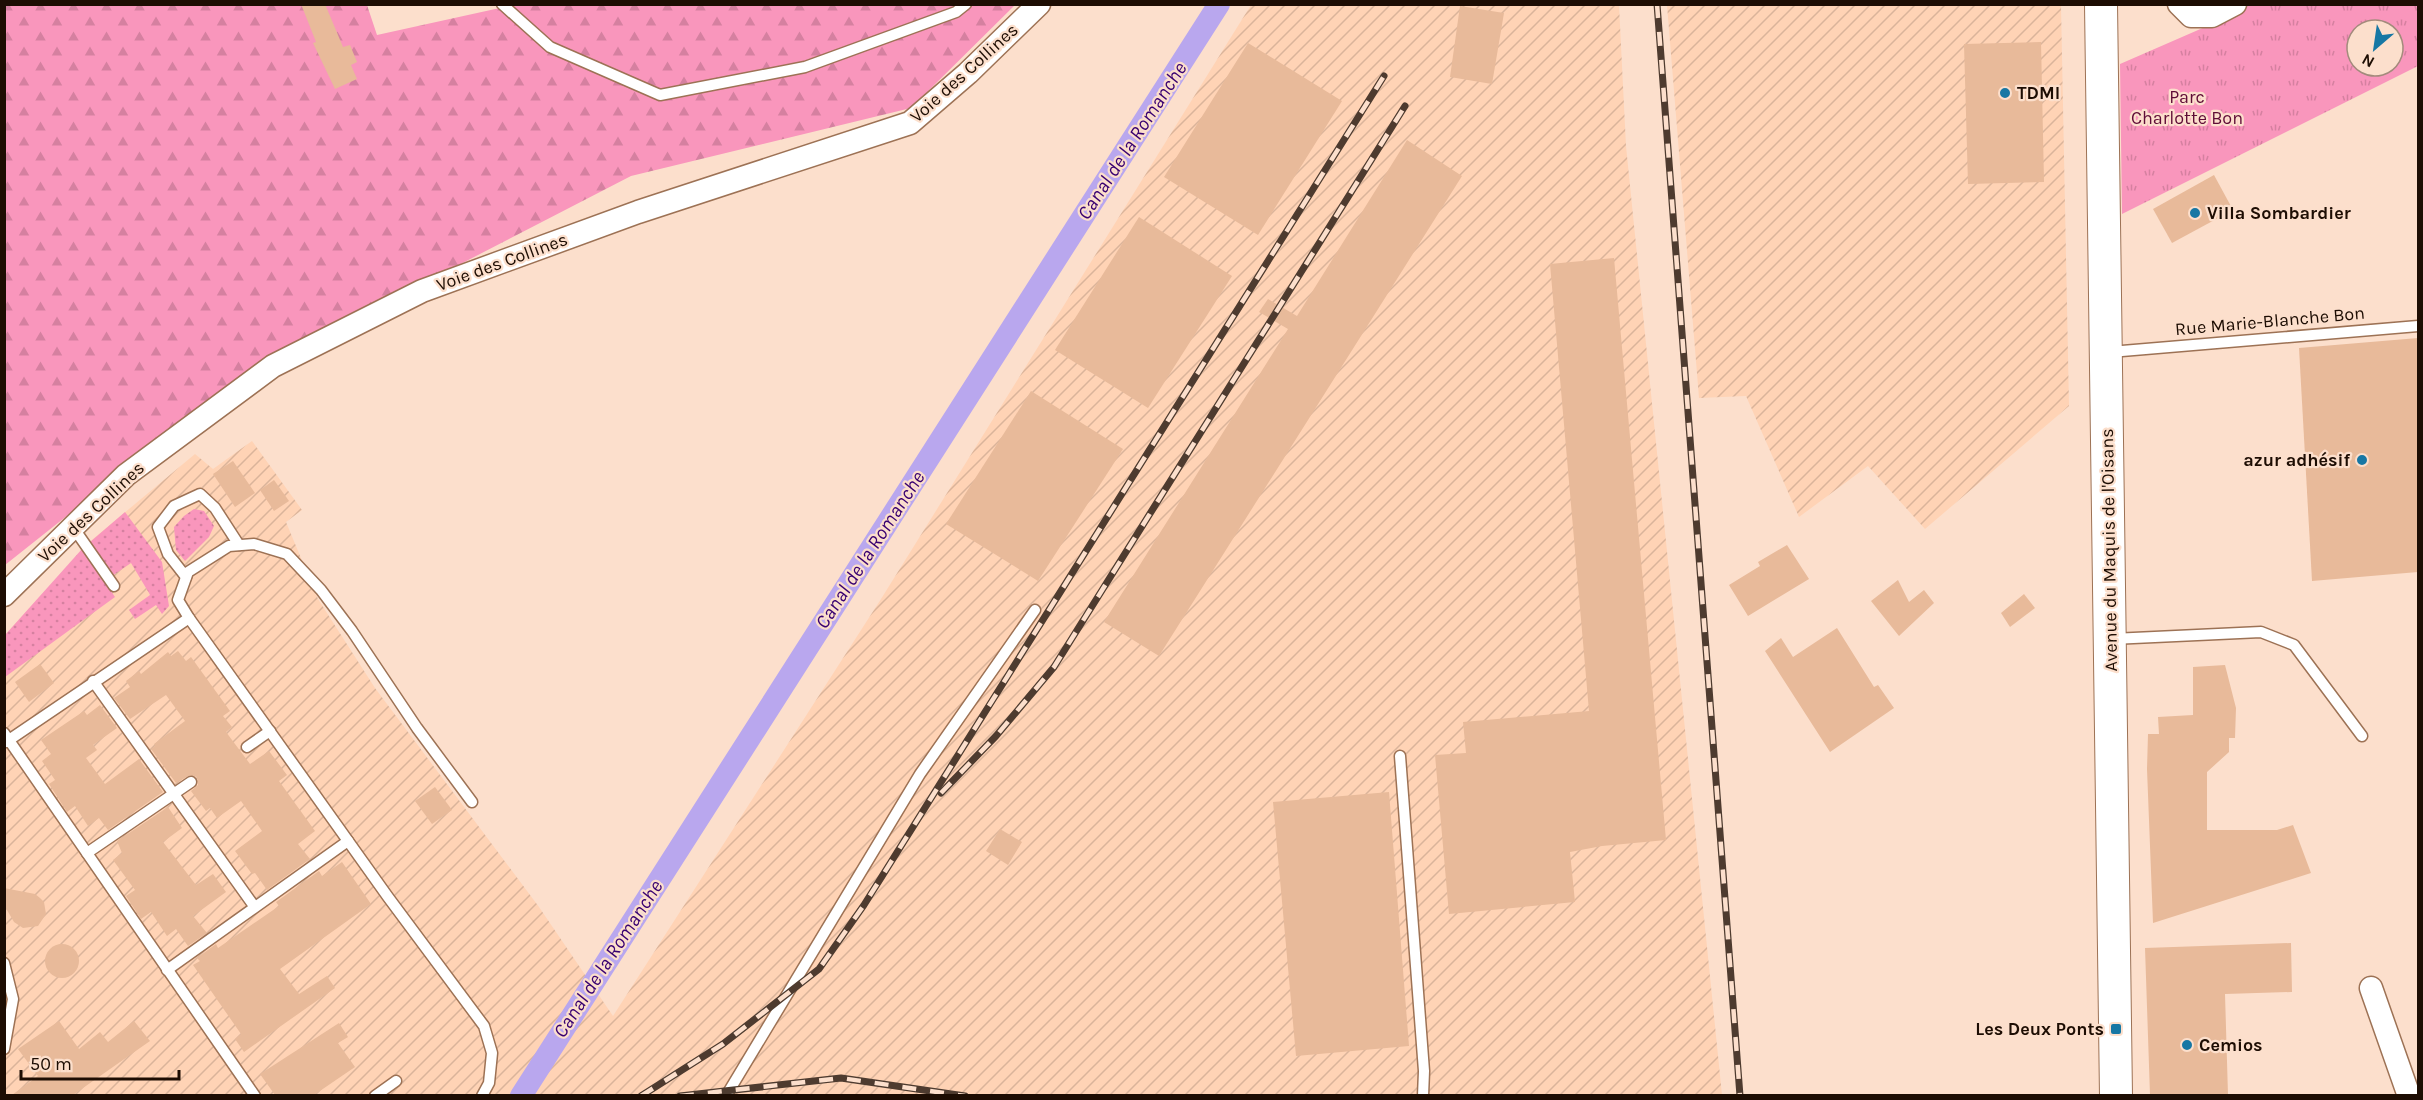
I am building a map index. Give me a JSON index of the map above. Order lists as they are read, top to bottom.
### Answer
{
  "streets": {
    "street": ["Voie des Collines", "Avenue du Maquis de l'Oisans"],
    "lane": ["Rue Marie-Blanche Bon"]
  },
  "crossings": [
    ["Rue Marie-Blanche Bon", "Avenue du Maquis de l'Oisans"]
  ],
  "water": ["Canal de la Romanche"],
  "parks": ["Parc Charlotte Bon"],
  "places": {
    "other": [
      "TDMI",
      "Villa Sombardier",
      "azur adhésif",
      "Cemios"
    ],
    "transit": ["Les Deux Ponts"]
  },
  "scale_bar": "50 m",
  "north": "bottom left"
}
